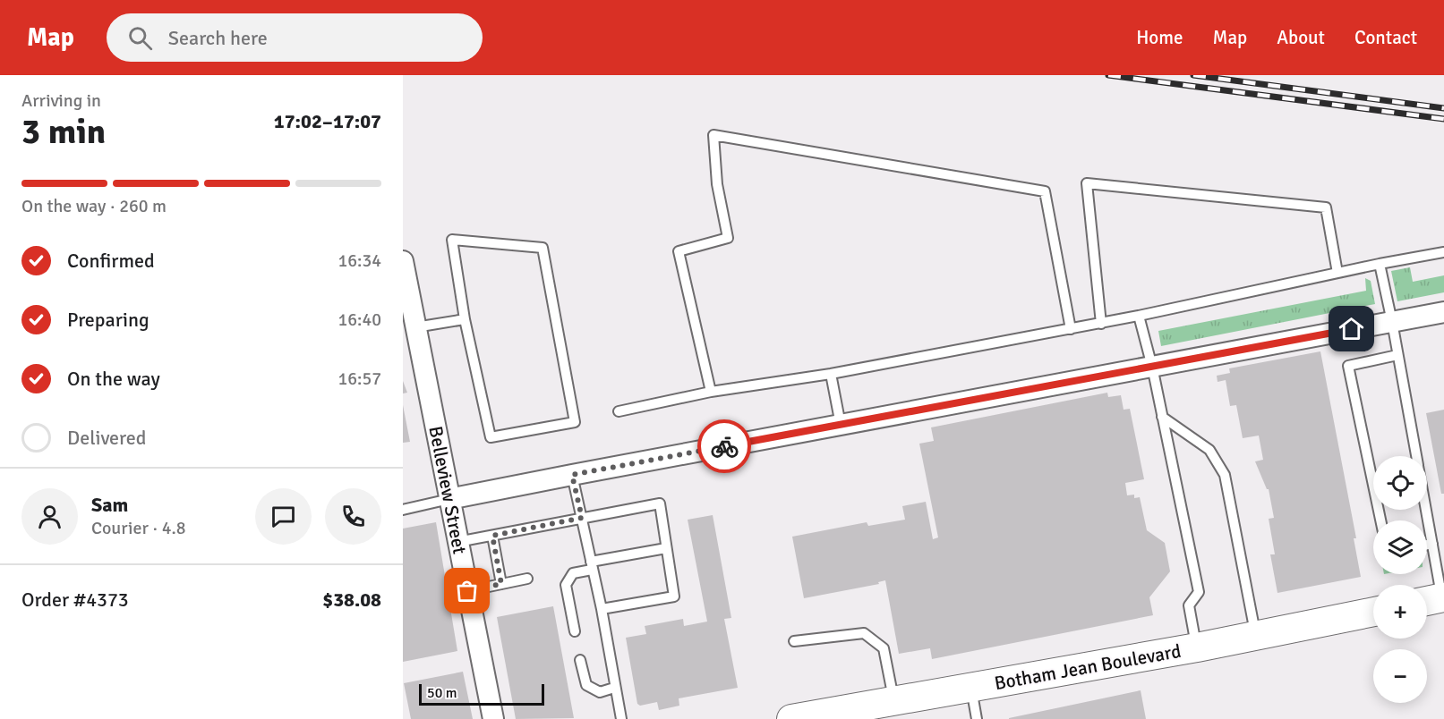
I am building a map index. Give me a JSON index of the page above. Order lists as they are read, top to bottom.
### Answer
{
  "streets": {
    "main road": ["Botham Jean Boulevard"],
    "street": ["Belleview Street"]
  },
  "scale_bar": "50 m",
  "page": {
    "header": "Map",
    "search": "Search here",
    "nav": [
      "Home",
      "Map",
      "About",
      "Contact"
    ],
    "heading": ["3 min", "Arriving in", "17:02–17:07"],
    "panel": [
      "Sam",
      "Courier · 4.8",
      "Order #4373",
      "$38.08"
    ],
    "bar": "On the way · 260 m",
    "list": [
      ["Confirmed", "16:34"],
      ["Preparing", "16:40"],
      ["On the way", "16:57"],
      "Delivered"
    ],
    "map_buttons": ["+", "−"],
    "scale": "50 m"
  }
}
